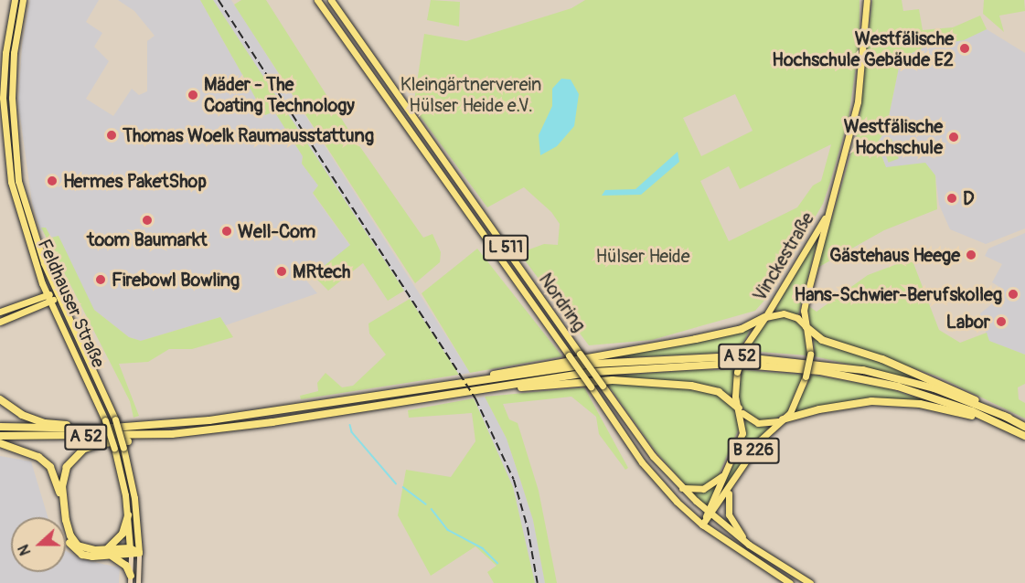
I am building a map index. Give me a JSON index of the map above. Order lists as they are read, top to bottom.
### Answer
{
  "streets": {
    "highway": ["A 52"],
    "main road": [
      "L 511",
      "Vinckestraße",
      "Nordring",
      "Feldhauser Straße",
      "B 226"
    ]
  },
  "crossings": [
    ["Vinckestraße", "B 226"],
    ["Nordring", "B 226"]
  ],
  "parks": ["Kleingärtnerverein Hülser Heide e.V.", "Hülser Heide"],
  "places": [
    "Westfälische Hochschule Gebäude E2",
    "Mäder - The Coating Technology",
    "Thomas Woelk Raumausstattung",
    "Westfälische Hochschule",
    "Hermes PaketShop",
    "D",
    "toom Baumarkt",
    "Well-Com",
    "Gästehaus Heege",
    "MRtech",
    "Firebowl Bowling",
    "Hans-Schwier-Berufskolleg",
    "Labor"
  ],
  "north": "left"
}
